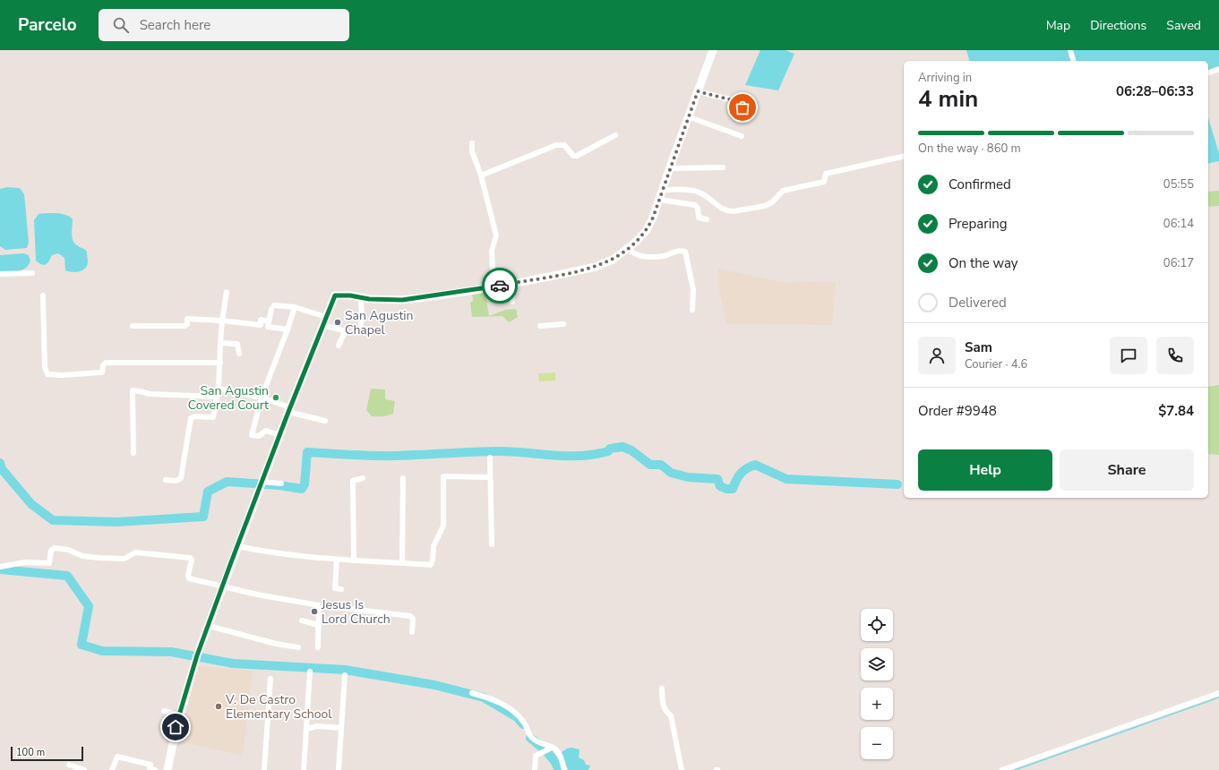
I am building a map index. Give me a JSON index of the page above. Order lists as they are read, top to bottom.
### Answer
{
  "places": [
    "San Agustin Chapel",
    "San Agustin Covered Court",
    "Jesus Is Lord Church",
    "V. De Castro Elementary School"
  ],
  "scale_bar": "100 m",
  "page": {
    "header": "Parcelo",
    "search": "Search here",
    "nav": ["Map", "Directions", "Saved"],
    "heading": ["4 min", "Arriving in", "06:28–06:33"],
    "panel": [
      "Sam",
      "Courier · 4.6",
      "Order #9948",
      "$7.84"
    ],
    "bar": "On the way · 860 m",
    "list": [
      ["Confirmed", "05:55"],
      ["Preparing", "06:14"],
      ["On the way", "06:17"],
      "Delivered"
    ],
    "buttons": ["Help", "Share"],
    "map_buttons": ["+", "−"],
    "scale": "100 m"
  }
}
